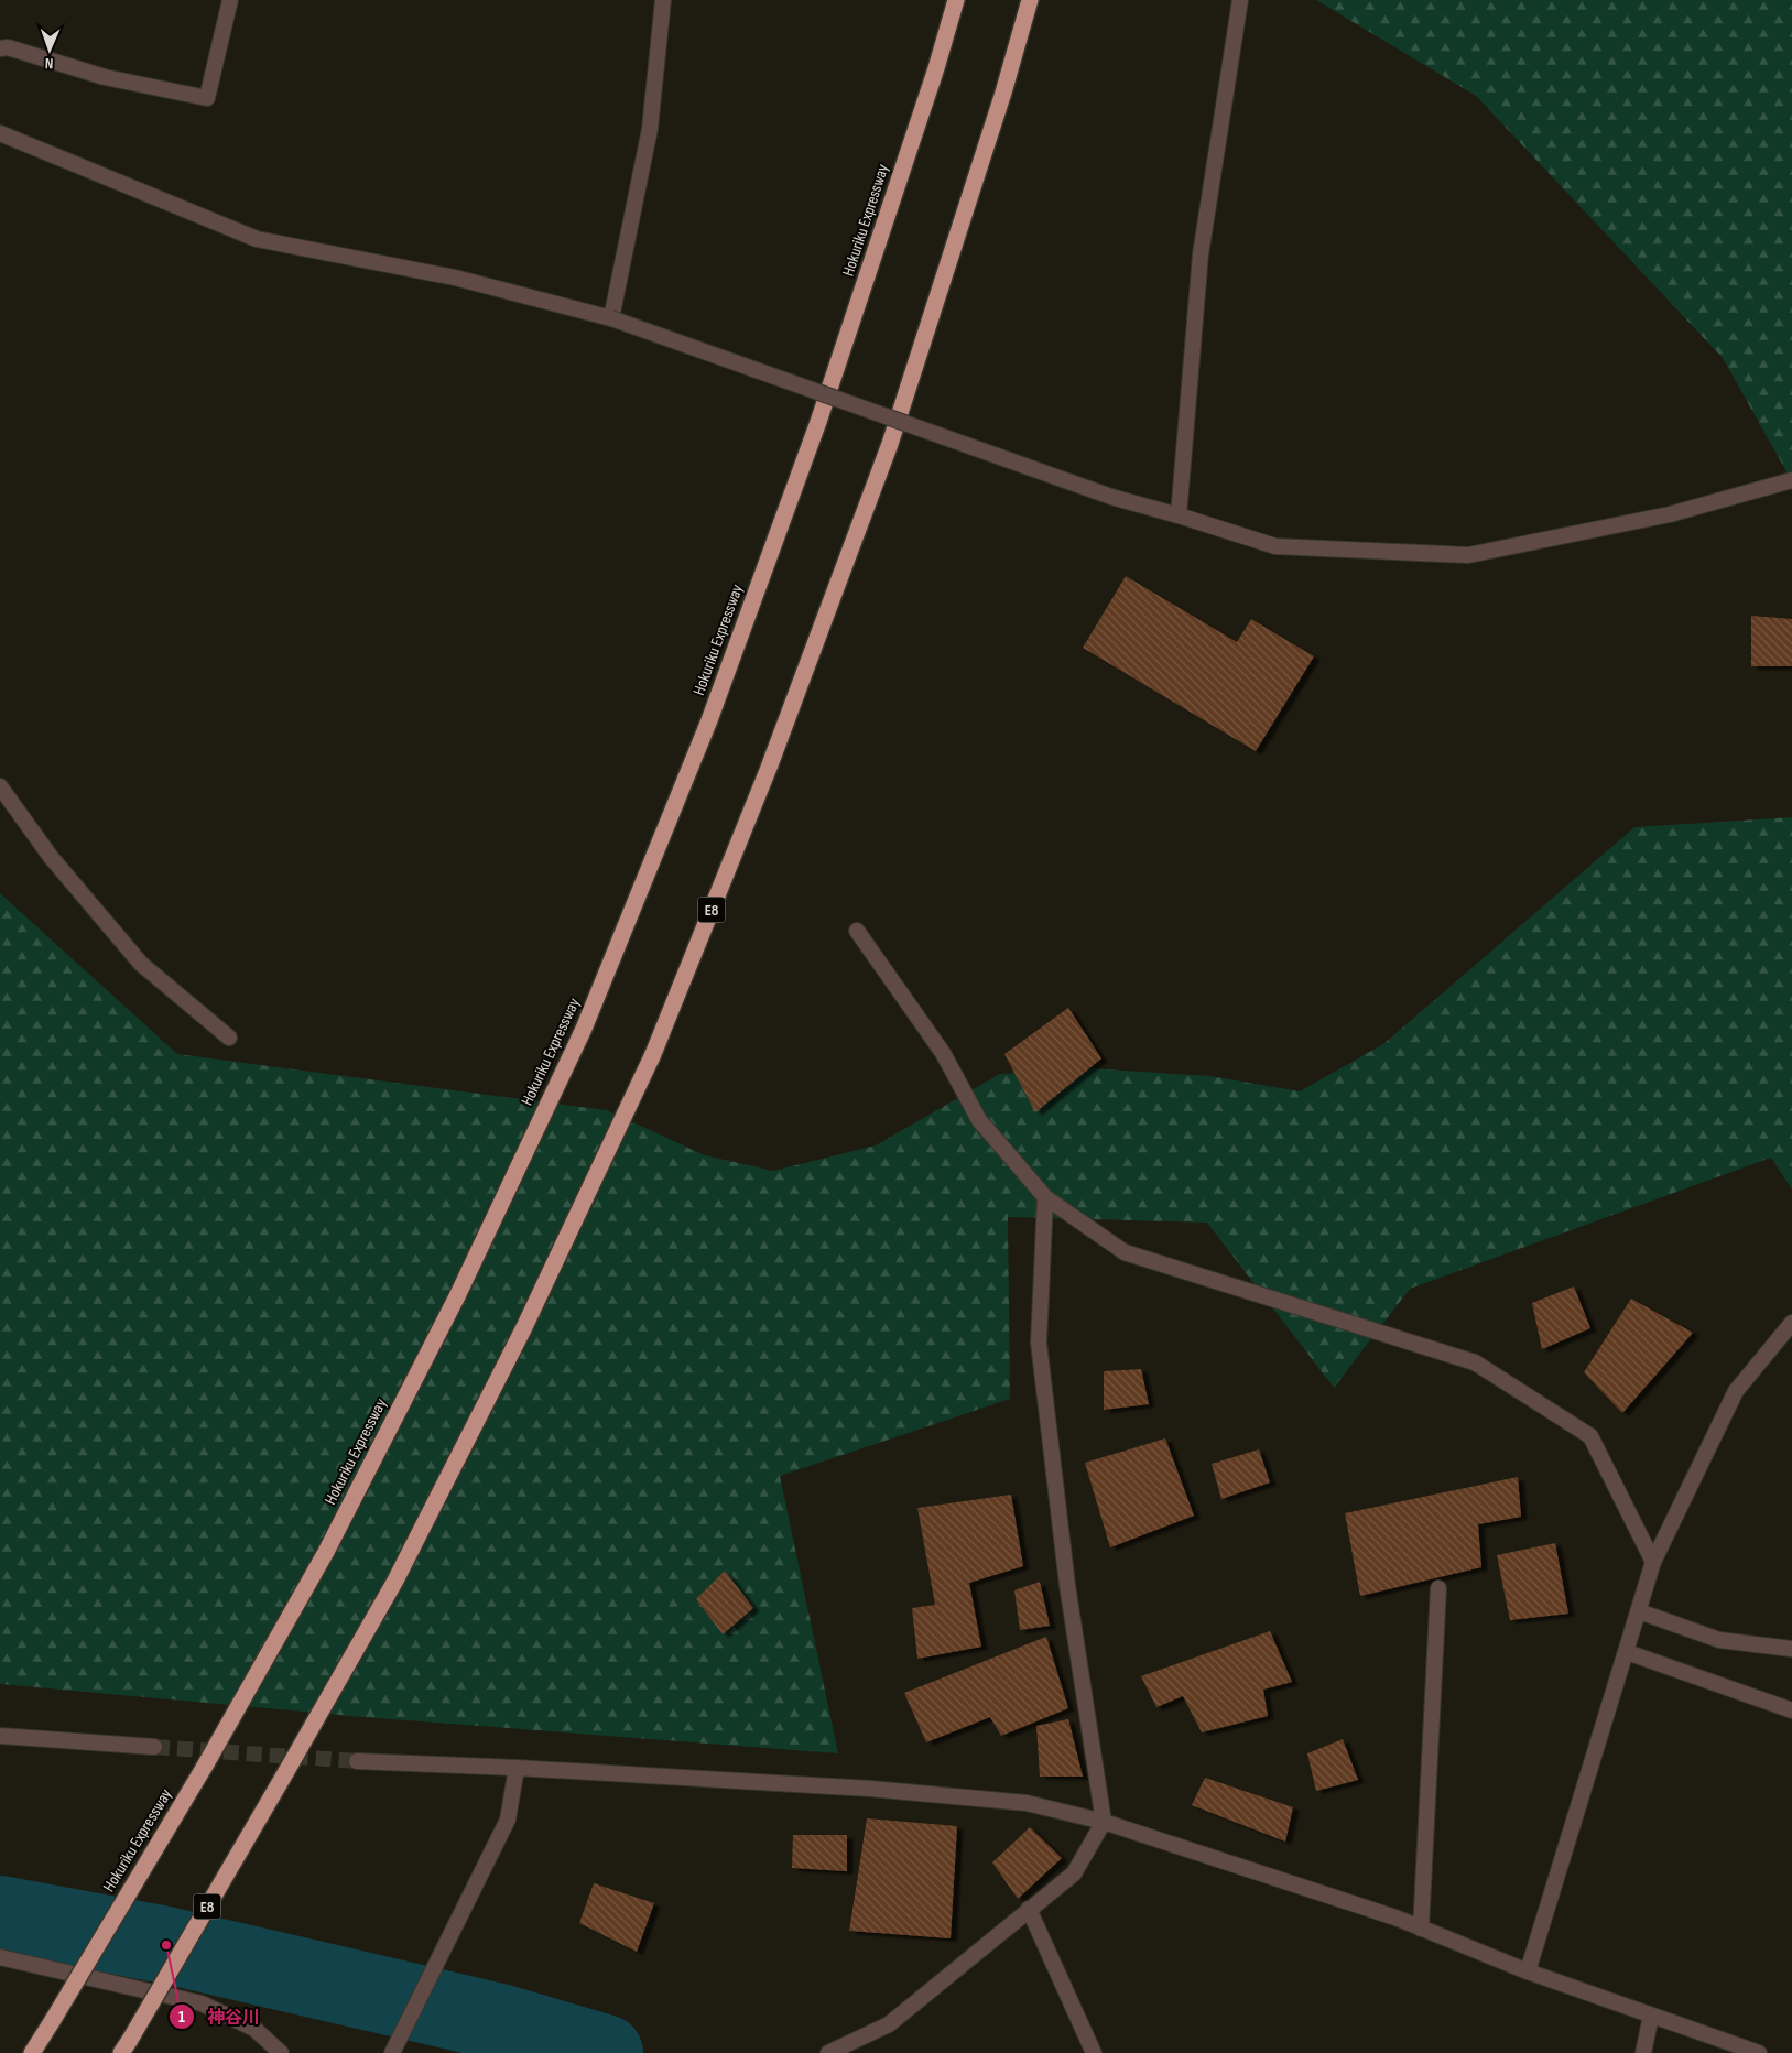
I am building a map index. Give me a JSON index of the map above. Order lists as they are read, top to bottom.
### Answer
{
  "streets": {
    "highway": ["Hokuriku Expressway", "E8"]
  },
  "places": ["神谷川"],
  "north": "bottom"
}
